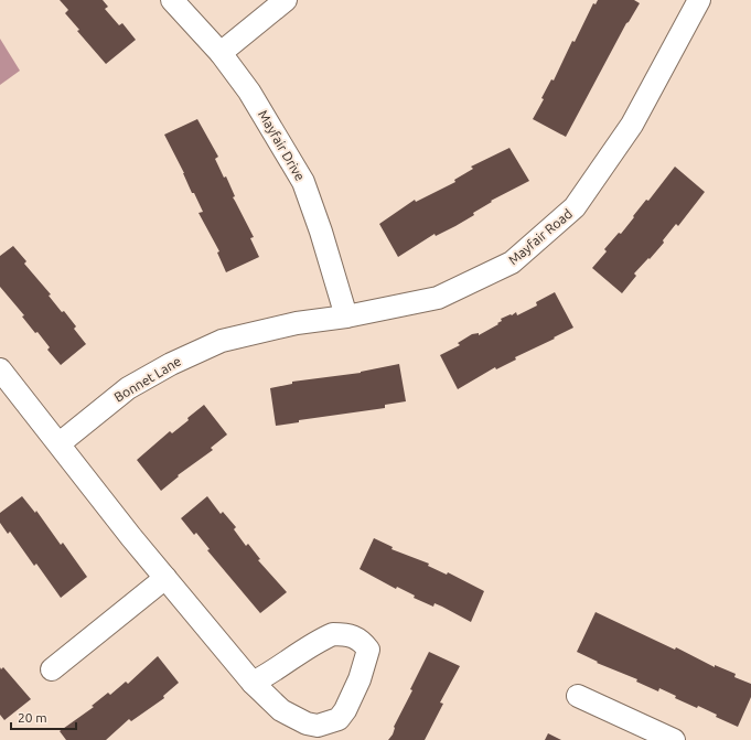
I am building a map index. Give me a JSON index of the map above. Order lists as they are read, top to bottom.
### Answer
{
  "streets": {
    "street": ["Mayfair Drive", "Mayfair Road", "Bonnet Lane"]
  },
  "crossings": [
    ["Mayfair Drive", "Mayfair Road"],
    ["Mayfair Road", "Bonnet Lane"]
  ],
  "scale_bar": "20 m"
}
